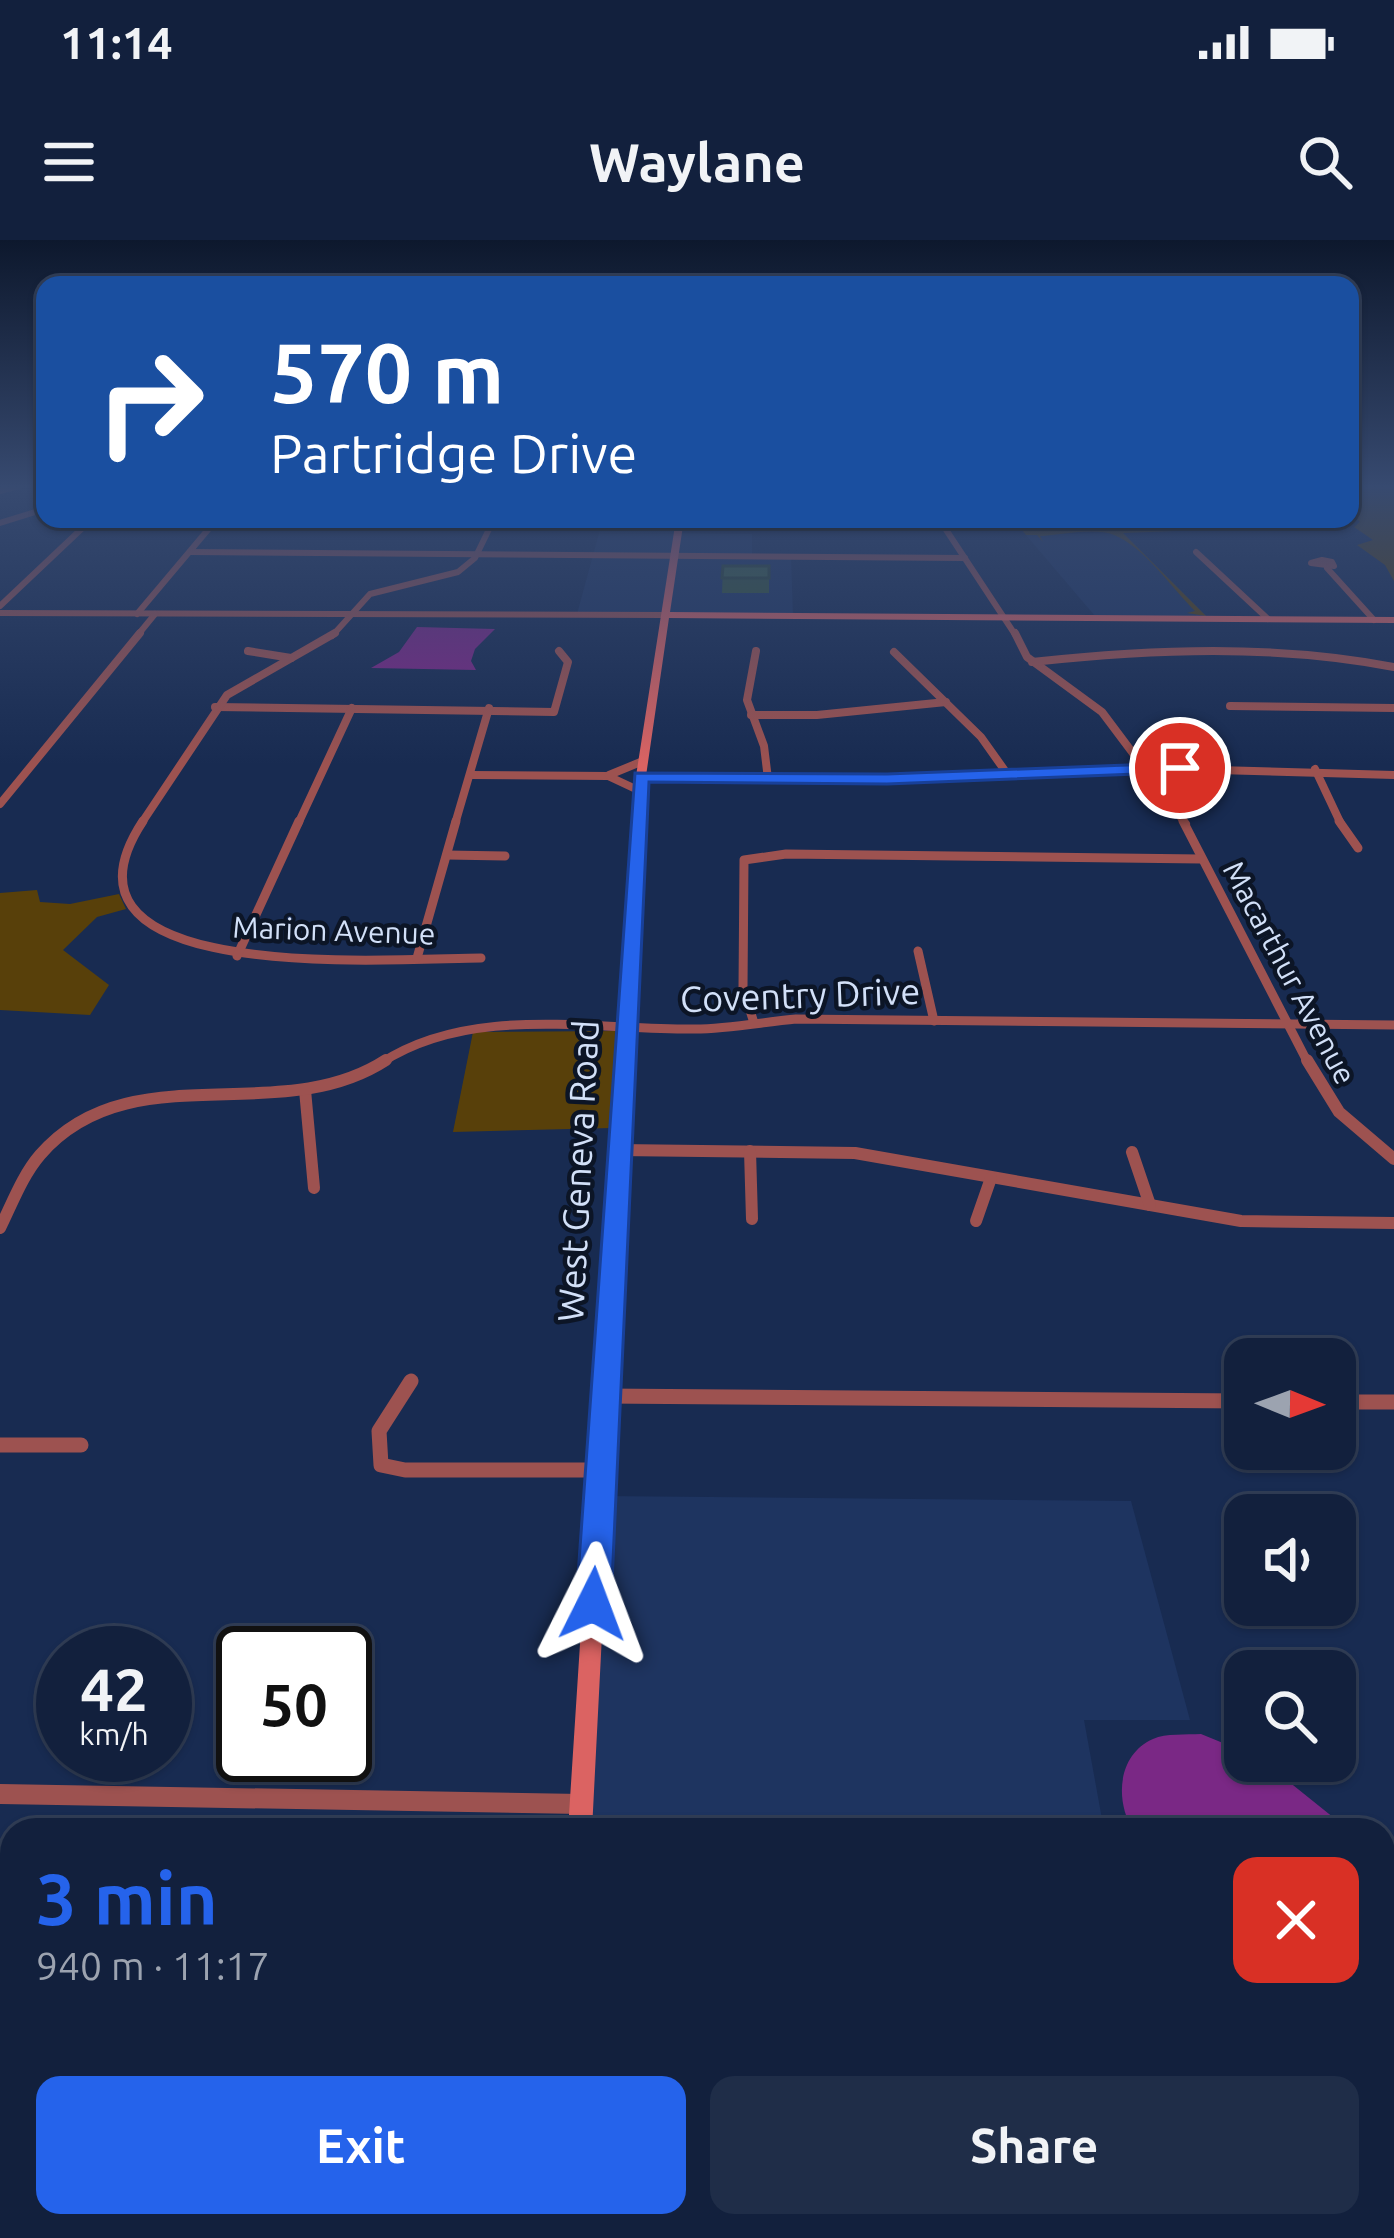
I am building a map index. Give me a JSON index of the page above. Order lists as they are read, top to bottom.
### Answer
{
  "streets": {
    "main road": ["West Geneva Road"],
    "street": ["Marion Avenue", "Macarthur Avenue", "Coventry Drive"]
  },
  "crossings": [
    ["Macarthur Avenue", "Coventry Drive"],
    ["Coventry Drive", "West Geneva Road"]
  ],
  "north": "right",
  "page": {
    "status": "11:14",
    "header": "Waylane",
    "turn": ["570 m", "Partridge Drive"],
    "speed": "42 km/h",
    "limit": "50",
    "heading": ["3 min", "940 m · 11:17"],
    "buttons": ["Exit", "Share"]
  }
}
